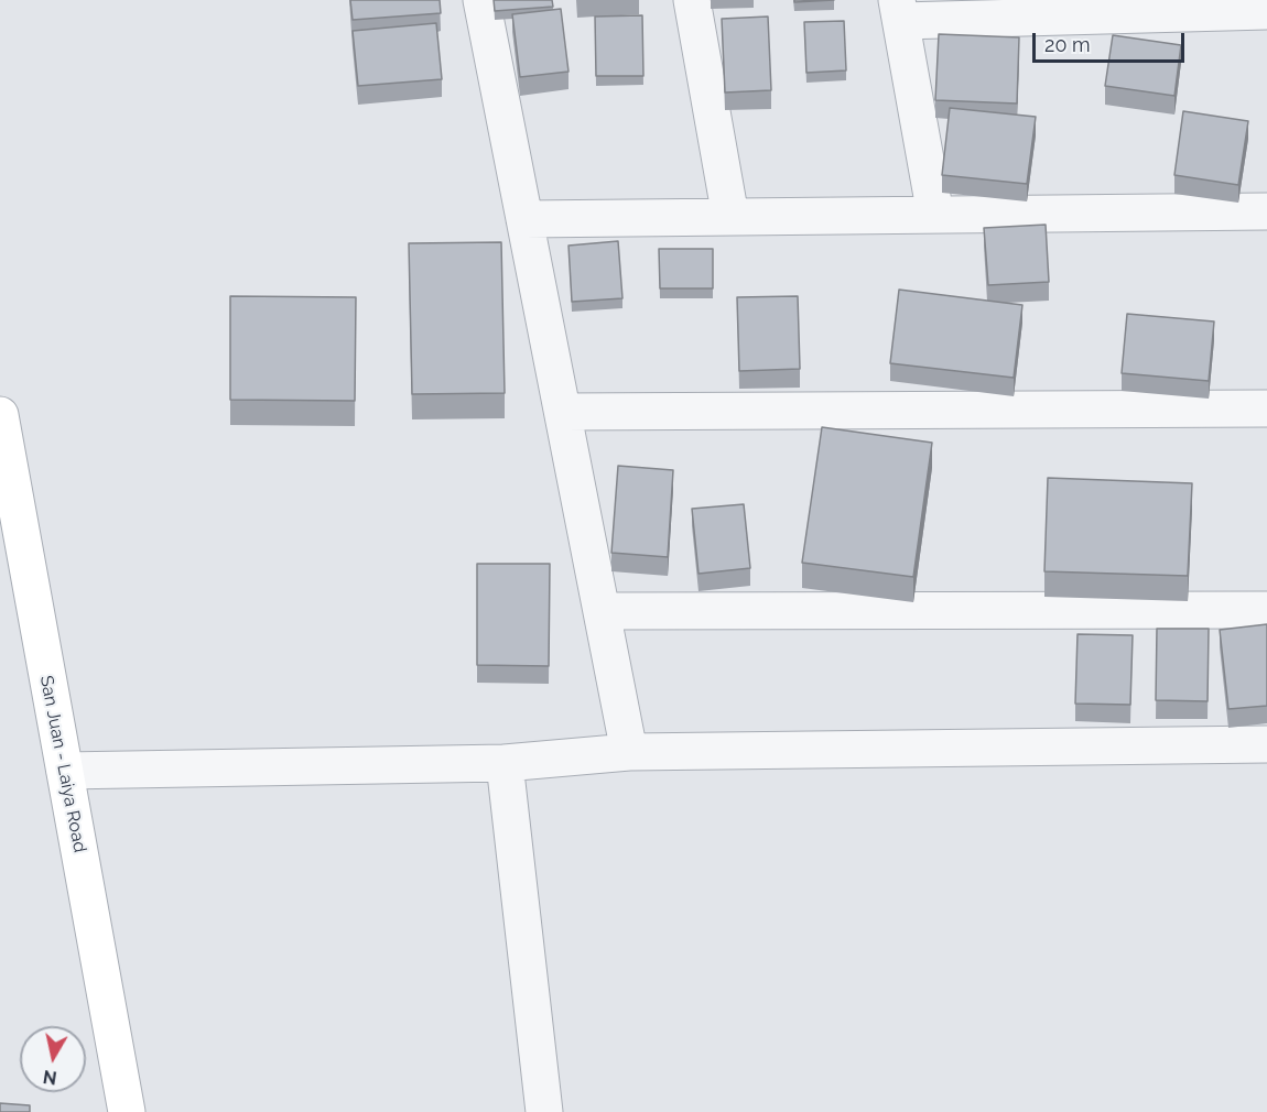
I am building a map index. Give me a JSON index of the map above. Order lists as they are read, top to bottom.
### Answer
{
  "streets": {
    "main road": ["San Juan - Laiya Road"]
  },
  "scale_bar": "20 m",
  "north": "bottom"
}
